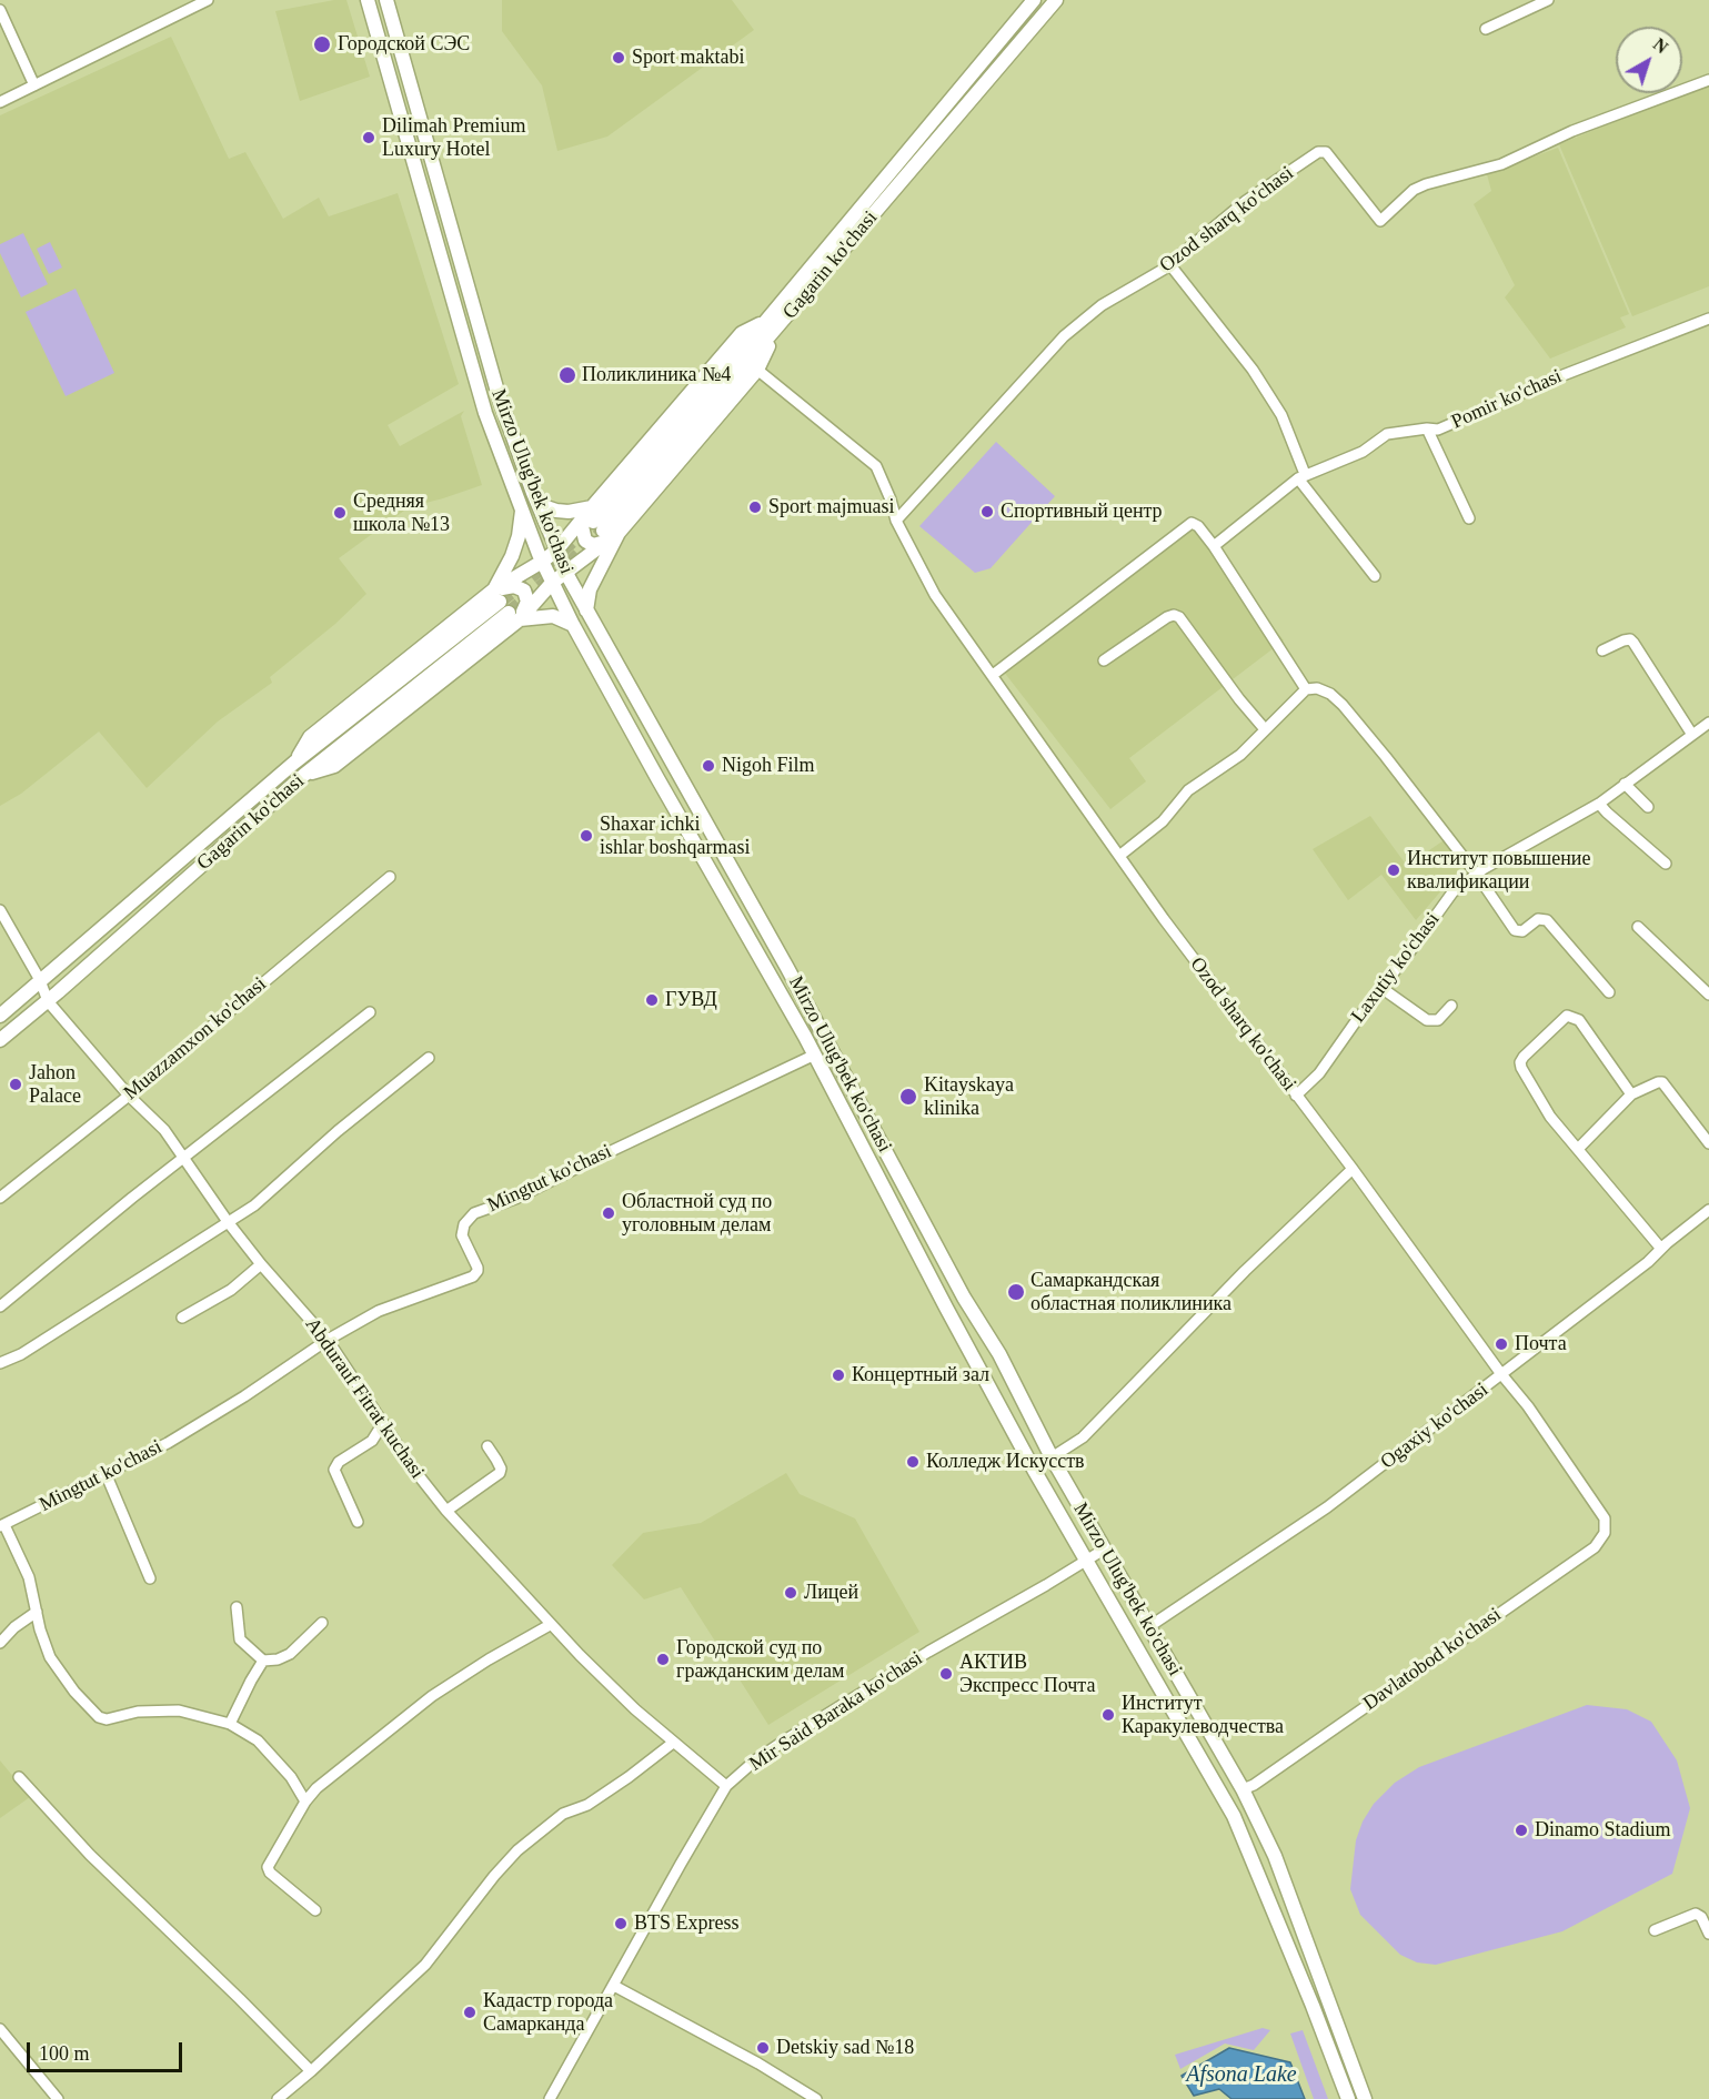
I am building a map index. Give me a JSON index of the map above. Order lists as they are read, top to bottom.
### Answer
{
  "streets": {
    "main road": ["Gagarin ko'chasi", "Mirzo Ulug'bek ko'chasi"],
    "street": [
      "Ozod sharq ko'chasi",
      "Pomir ko'chasi",
      "Laxutiy ko'chasi",
      "Muazzamxon ko'chasi",
      "Mingtut ko'chasi",
      "Abdurauf Fitrat kuchasi",
      "Ogaxiy ko'chasi",
      "Davlatobod ko'chasi",
      "Mir Said Baraka ko'chasi"
    ]
  },
  "crossings": [
    ["Ozod sharq ko'chasi", "Laxutiy ko'chasi"],
    ["Ozod sharq ko'chasi", "Ogaxiy ko'chasi"],
    ["Ozod sharq ko'chasi", "Davlatobod ko'chasi"],
    ["Gagarin ko'chasi", "Mirzo Ulug'bek ko'chasi"],
    ["Gagarin ko'chasi", "Abdurauf Fitrat kuchasi"],
    ["Mirzo Ulug'bek ko'chasi", "Mingtut ko'chasi"],
    ["Mirzo Ulug'bek ko'chasi", "Ogaxiy ko'chasi"],
    ["Mirzo Ulug'bek ko'chasi", "Davlatobod ko'chasi"],
    ["Mirzo Ulug'bek ko'chasi", "Mir Said Baraka ko'chasi"],
    ["Muazzamxon ko'chasi", "Abdurauf Fitrat kuchasi"],
    ["Mingtut ko'chasi", "Abdurauf Fitrat kuchasi"],
    ["Abdurauf Fitrat kuchasi", "Mir Said Baraka ko'chasi"]
  ],
  "water": ["Afsona Lake"],
  "places": [
    "Городской СЭС",
    "Sport maktabi",
    "Dilimah Premium Luxury Hotel",
    "Поликлиника №4",
    "Sport majmuasi",
    "Спортивный центр",
    "Средняя школа №13",
    "Nigoh Film",
    "Shaxar ichki ishlar boshqarmasi",
    "Институт повышение квалификации",
    "ГУВД",
    "Jahon Palace",
    "Kitayskaya klinika",
    "Областной суд по уголовным делам",
    "Самаркандская областная поликлиника",
    "Почта",
    "Концертный зал",
    "Колледж Искусств",
    "Лицей",
    "Городской суд по гражданским делам",
    "АКТИВ Экспресс Почта",
    "Институт Каракулеводчества",
    "Dinamo Stadium",
    "BTS Express",
    "Кадастр города Самарканда",
    "Detskiy sad №18"
  ],
  "scale_bar": "100 m",
  "north": "top right"
}
